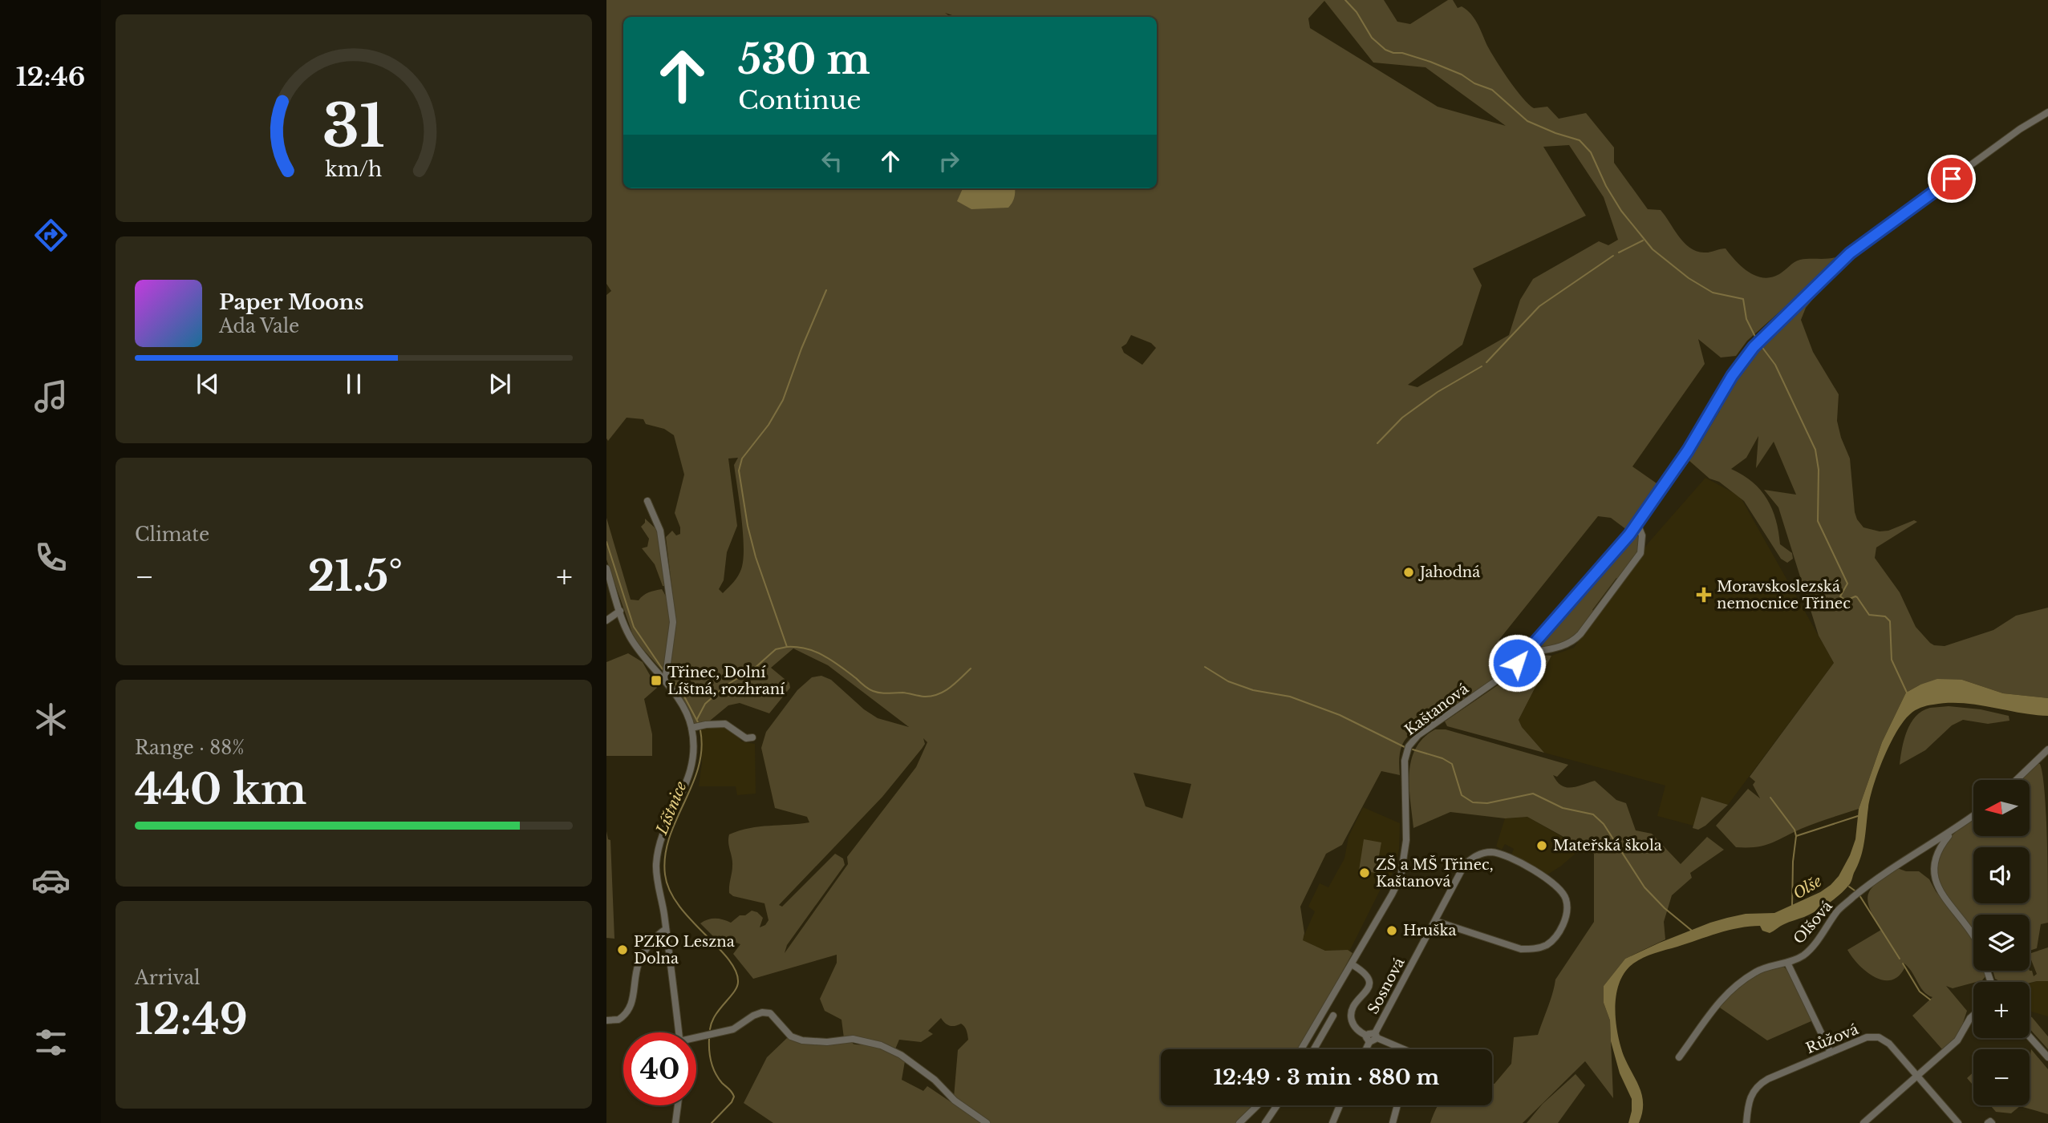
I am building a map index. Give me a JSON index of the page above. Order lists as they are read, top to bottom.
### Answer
{
  "streets": {
    "street": [
      "Kaštanová",
      "Olšová",
      "Sosnová",
      "Růžová"
    ]
  },
  "water": ["Líštnice", "Olše"],
  "places": {
    "other": [
      "Jahodná",
      "Mateřská škola",
      "ZŠ a MŠ Třinec, Kaštanová",
      "Hruška",
      "PZKO Leszna Dolna"
    ],
    "health": ["Moravskoslezská nemocnice Třinec"],
    "transit": ["Třinec, Dolní Líštná, rozhraní"]
  },
  "north": "left",
  "page": {
    "tabs": "12:46",
    "turn": ["530 m", "Continue"],
    "song": ["Paper Moons", "Ada Vale"],
    "tile": [
      "Climate",
      ["Range · 88%", "440 km"],
      ["Arrival", "12:49"]
    ],
    "heat": ["−", "21.5°", "+"],
    "map_buttons": ["+", "−"],
    "limit": "40",
    "trip": "12:49 · 3 min · 880 m",
    "gauge": ["31", "km/h"]
  }
}
